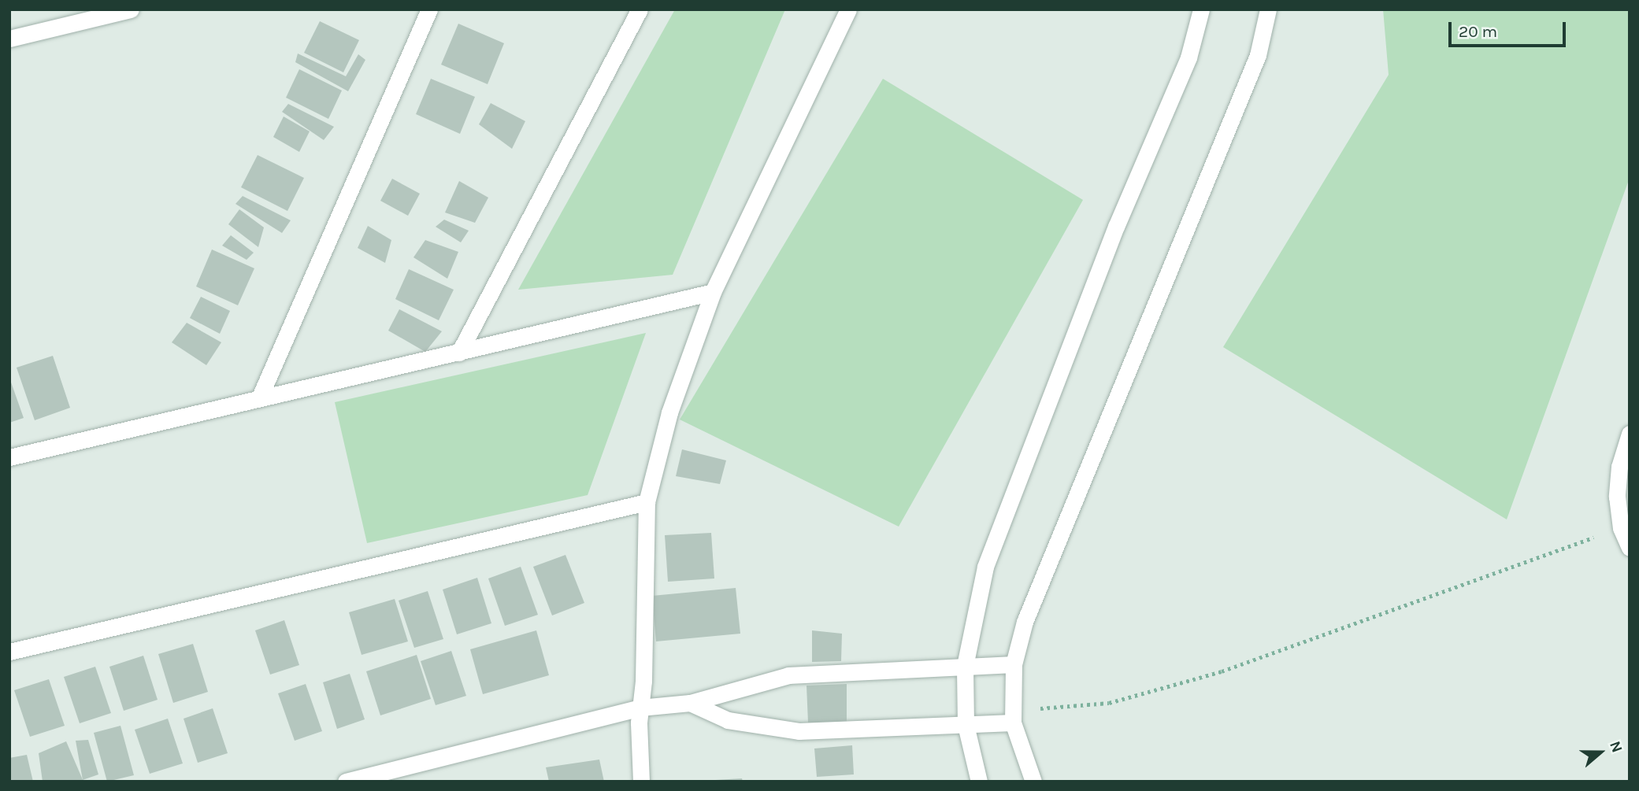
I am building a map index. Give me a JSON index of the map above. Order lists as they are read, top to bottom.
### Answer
{
  "scale_bar": "20 m",
  "north": "right"
}
